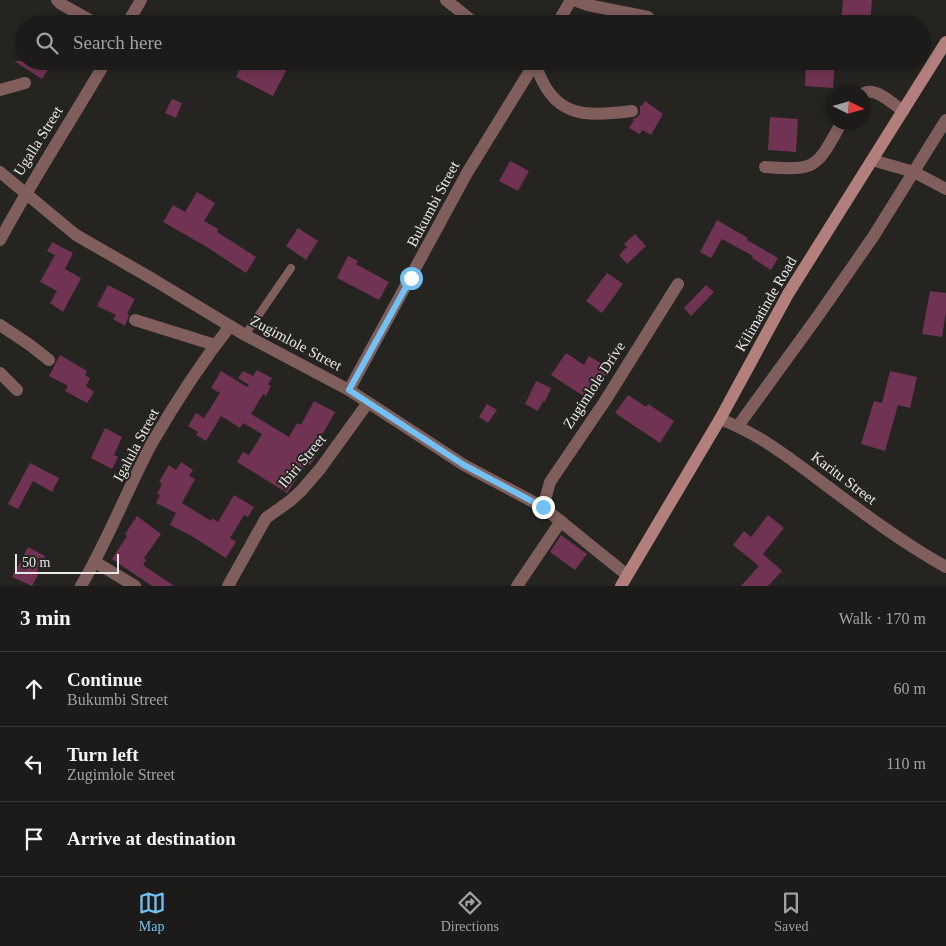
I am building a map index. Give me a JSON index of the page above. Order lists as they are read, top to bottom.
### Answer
{
  "streets": {
    "main road": ["Kilimatinde Road"],
    "street": [
      "Ugalla Street",
      "Bukumbi Street",
      "Zugimlole Street",
      "Zugimlole Drive",
      "Igalula Street",
      "Ibiri Street",
      "Karitu Street"
    ]
  },
  "crossings": [
    ["Ugalla Street", "Zugimlole Street"],
    ["Bukumbi Street", "Zugimlole Street"],
    ["Kilimatinde Road", "Zugimlole Street"],
    ["Kilimatinde Road", "Karitu Street"],
    ["Zugimlole Street", "Zugimlole Drive"],
    ["Zugimlole Street", "Igalula Street"],
    ["Zugimlole Street", "Ibiri Street"]
  ],
  "scale_bar": "50 m",
  "north": "right",
  "page": {
    "search": "Search here",
    "scale": "50 m",
    "heading": ["3 min", "Walk · 170 m"],
    "list": [
      ["Continue", "Bukumbi Street", "60 m"],
      ["Turn left", "Zugimlole Street", "110 m"],
      "Arrive at destination"
    ],
    "nav": ["Map", "Directions", "Saved"]
  }
}
